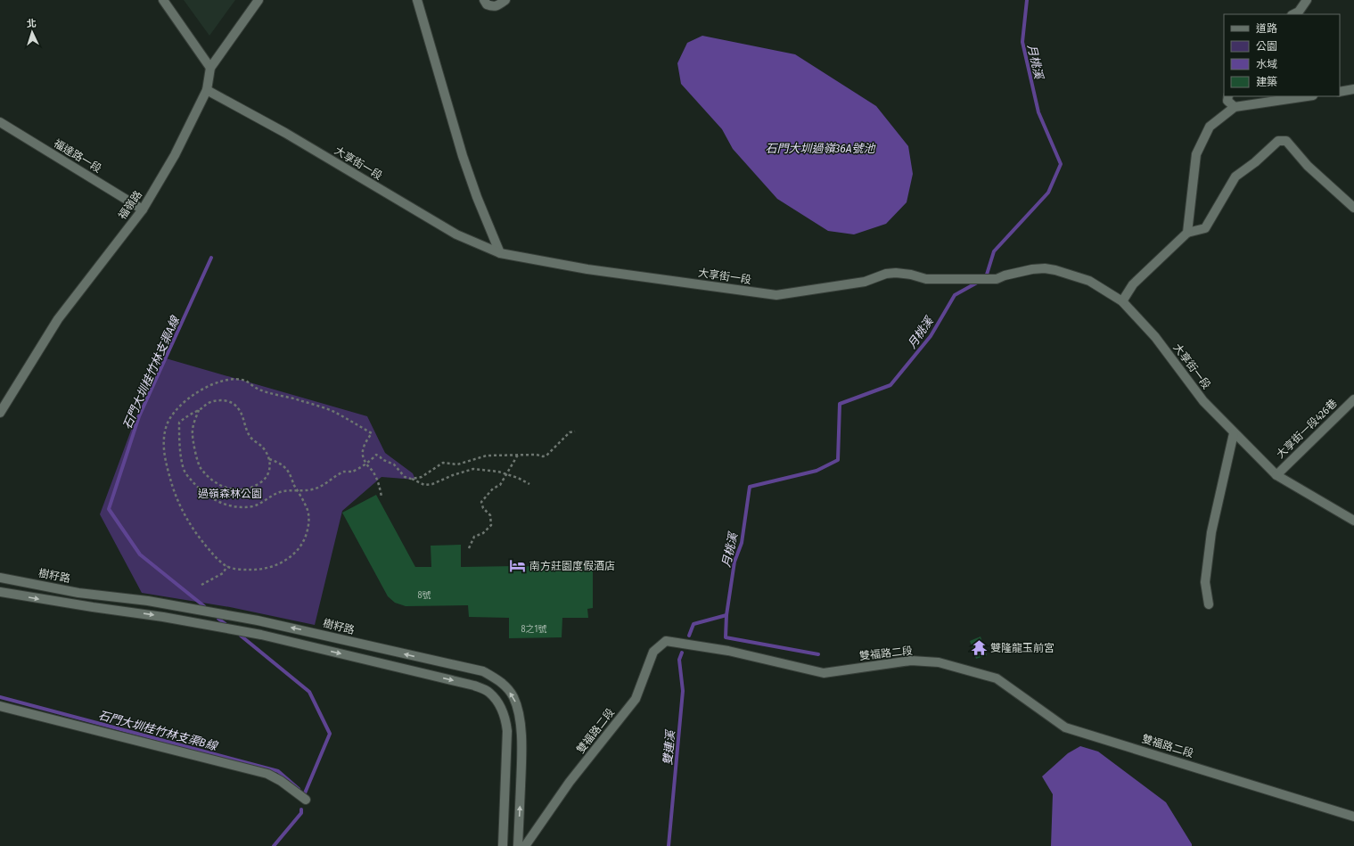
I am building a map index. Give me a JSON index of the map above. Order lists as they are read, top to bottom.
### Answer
{
  "streets": {
    "street": [
      "福達路一段",
      "大享街一段",
      "福嶺路",
      "大享街一段426巷",
      "樹籽路",
      "雙福路二段"
    ]
  },
  "crossings": [
    ["福達路一段", "福嶺路"],
    ["大享街一段", "福嶺路"],
    ["大享街一段", "大享街一段426巷"]
  ],
  "one_way": ["樹籽路"],
  "water": [
    "月桃溪",
    "石門大圳過嶺36A號池",
    "石門大圳桂竹林支渠A線",
    "石門大圳桂竹林支渠B線",
    "雙連溪"
  ],
  "parks": ["過嶺森林公園"],
  "places": {
    "hotel": ["南方莊園度假酒店"],
    "temple": ["雙隆龍玉前宮"]
  },
  "house_numbers": ["8號", "8之1號"],
  "legend": [
    "道路",
    "公園",
    "水域",
    "建築"
  ],
  "north": "top"
}
